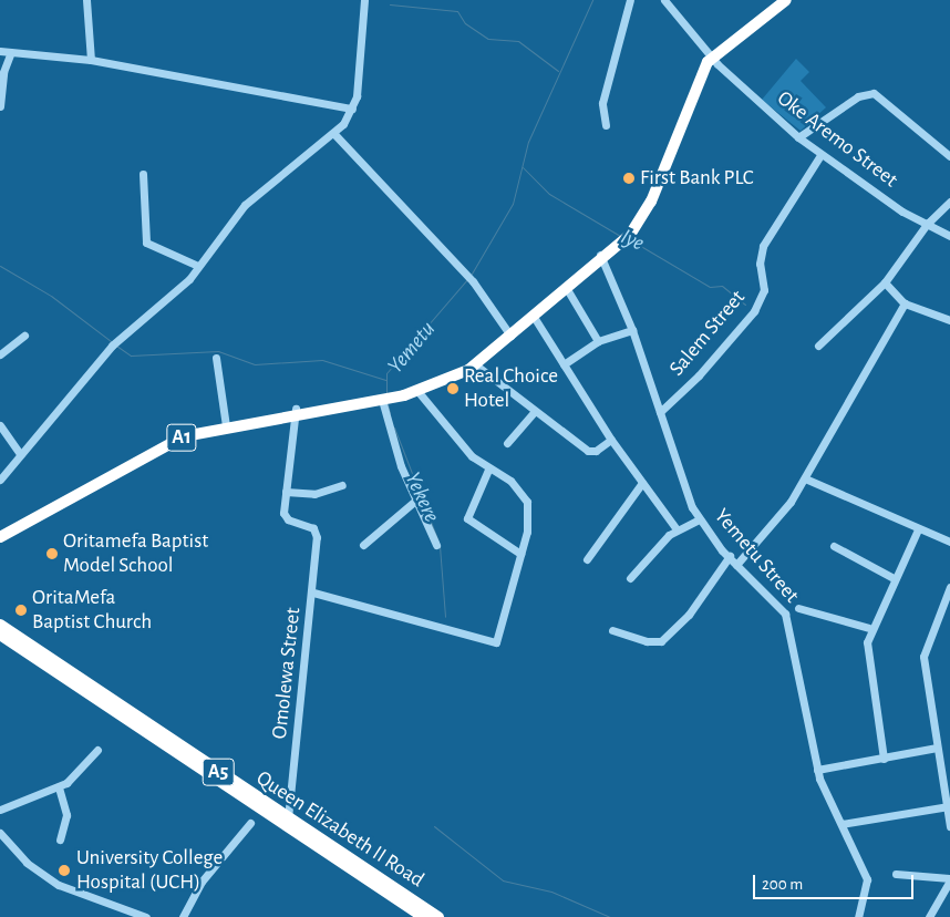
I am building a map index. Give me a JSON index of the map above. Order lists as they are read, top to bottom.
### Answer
{
  "streets": {
    "highway": ["A1", "A5", "Queen Elizabeth II Road"],
    "street": [
      "Oke Aremo Street",
      "Salem Street",
      "Yemetu Street",
      "Omolewa Street"
    ]
  },
  "crossings": [
    ["Oke Aremo Street", "Salem Street"],
    ["Oke Aremo Street", "A1"],
    ["Salem Street", "Yemetu Street"],
    ["A1", "Yemetu Street"],
    ["Omolewa Street", "Queen Elizabeth II Road"]
  ],
  "water": ["Iye", "Yemetu", "Yekere"],
  "places": [
    "First Bank PLC",
    "Real Choice Hotel",
    "Oritamefa Baptist Model School",
    "OritaMefa Baptist Church",
    "University College Hospital (UCH)"
  ],
  "scale_bar": "200 m"
}
